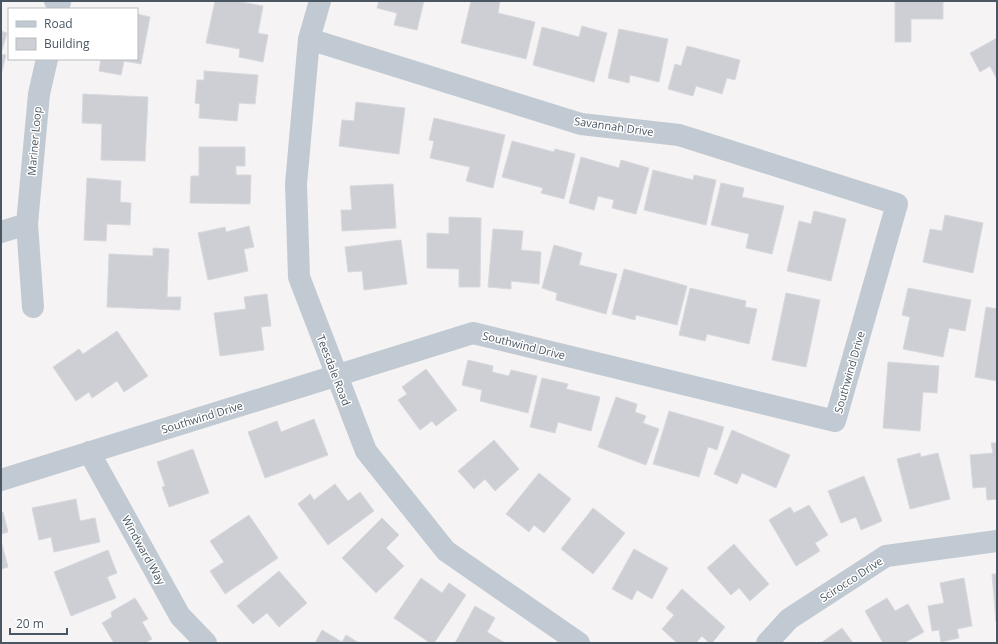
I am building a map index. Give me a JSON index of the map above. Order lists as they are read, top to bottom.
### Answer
{
  "streets": {
    "street": [
      "Savannah Drive",
      "Mariner Loop",
      "Southwind Drive",
      "Teesdale Road",
      "Windward Way",
      "Scirocco Drive"
    ]
  },
  "crossings": [
    ["Savannah Drive", "Southwind Drive"],
    ["Savannah Drive", "Teesdale Road"],
    ["Southwind Drive", "Teesdale Road"],
    ["Southwind Drive", "Windward Way"]
  ],
  "legend": ["Road", "Building"],
  "scale_bar": "20 m"
}
